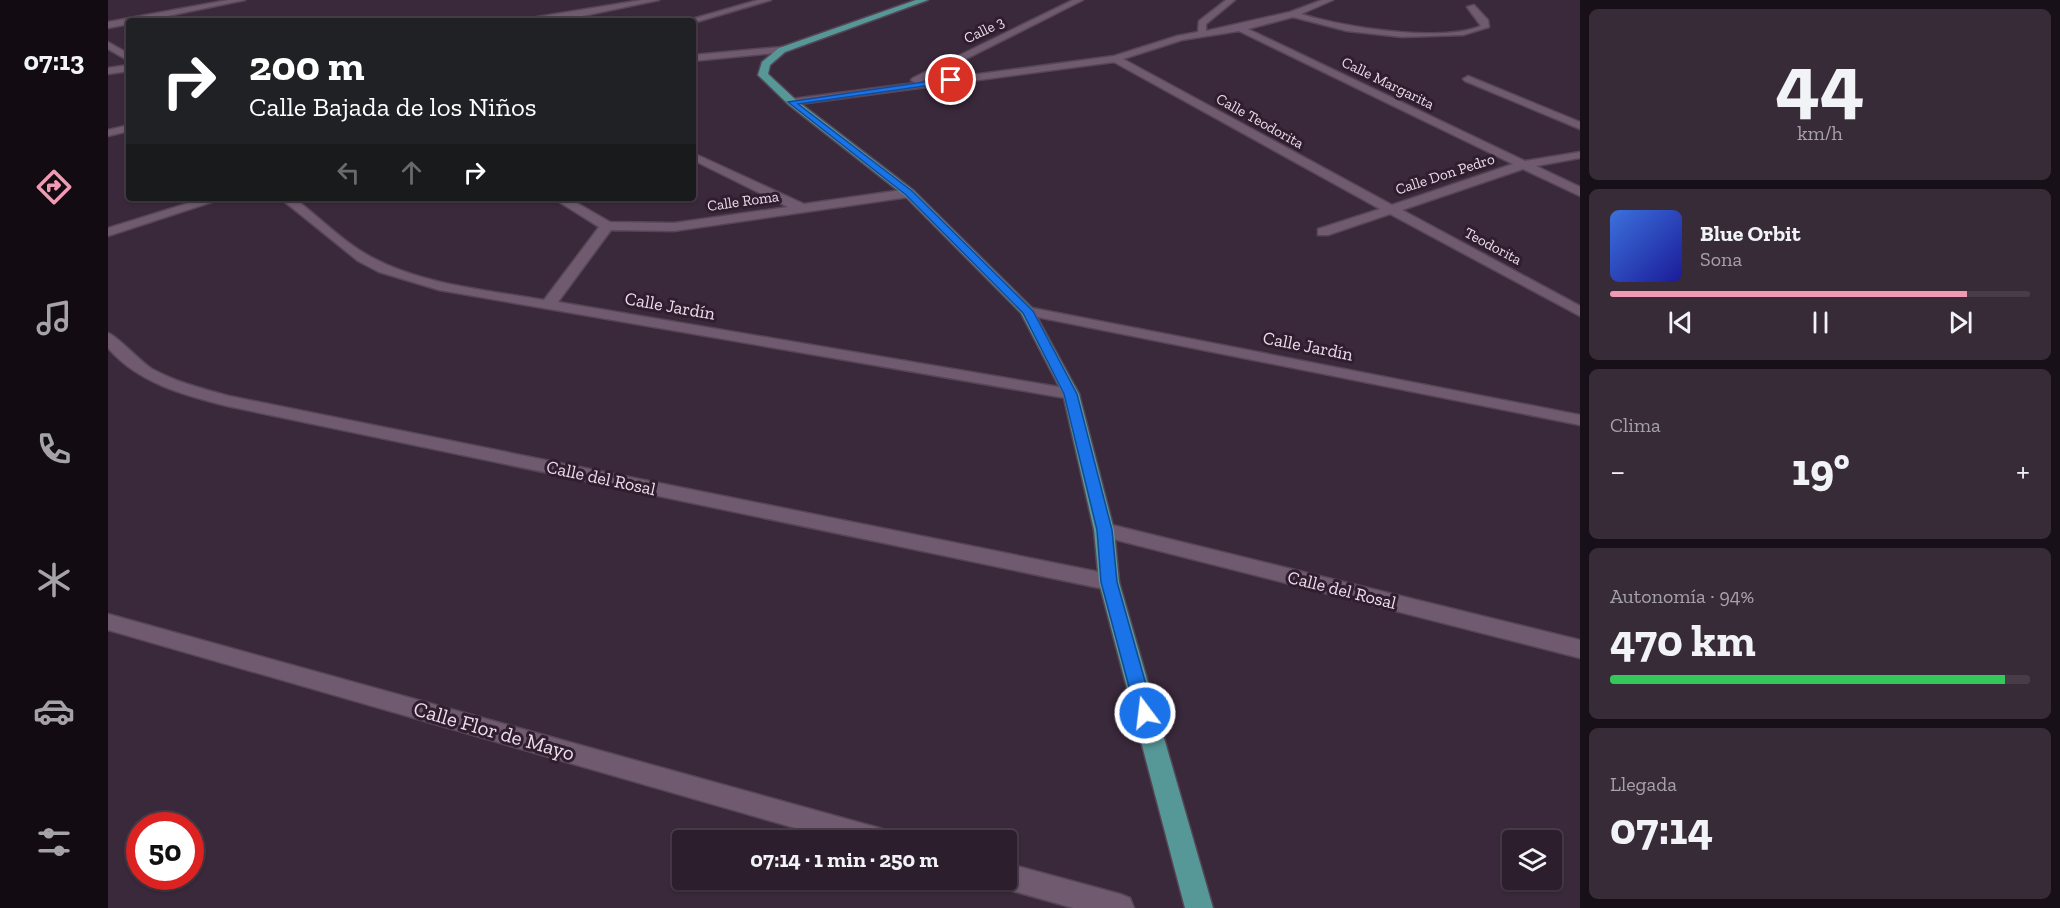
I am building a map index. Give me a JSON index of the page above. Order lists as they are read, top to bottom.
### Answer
{
  "streets": {
    "street": [
      "Calle 3",
      "Calle Margarita",
      "Calle Teodorita",
      "Calle Don Pedro",
      "Calle Roma",
      "Teodorita",
      "Calle Jardín",
      "Calle del Rosal",
      "Calle Flor de Mayo"
    ]
  },
  "crossings": [
    ["Calle Margarita", "Calle Don Pedro"],
    ["Calle Teodorita", "Calle Don Pedro"],
    ["Calle Teodorita", "Teodorita"],
    ["Calle Don Pedro", "Teodorita"]
  ],
  "page": {
    "tabs": "07:13",
    "tile": [
      ["44", "km/h"],
      "Clima",
      ["Autonomía · 94%", "470 km"],
      ["Llegada", "07:14"]
    ],
    "turn": ["200 m", "Calle Bajada de los Niños"],
    "song": ["Blue Orbit", "Sona"],
    "heat": ["−", "19°", "+"],
    "limit": "50",
    "trip": "07:14 · 1 min · 250 m"
  }
}
